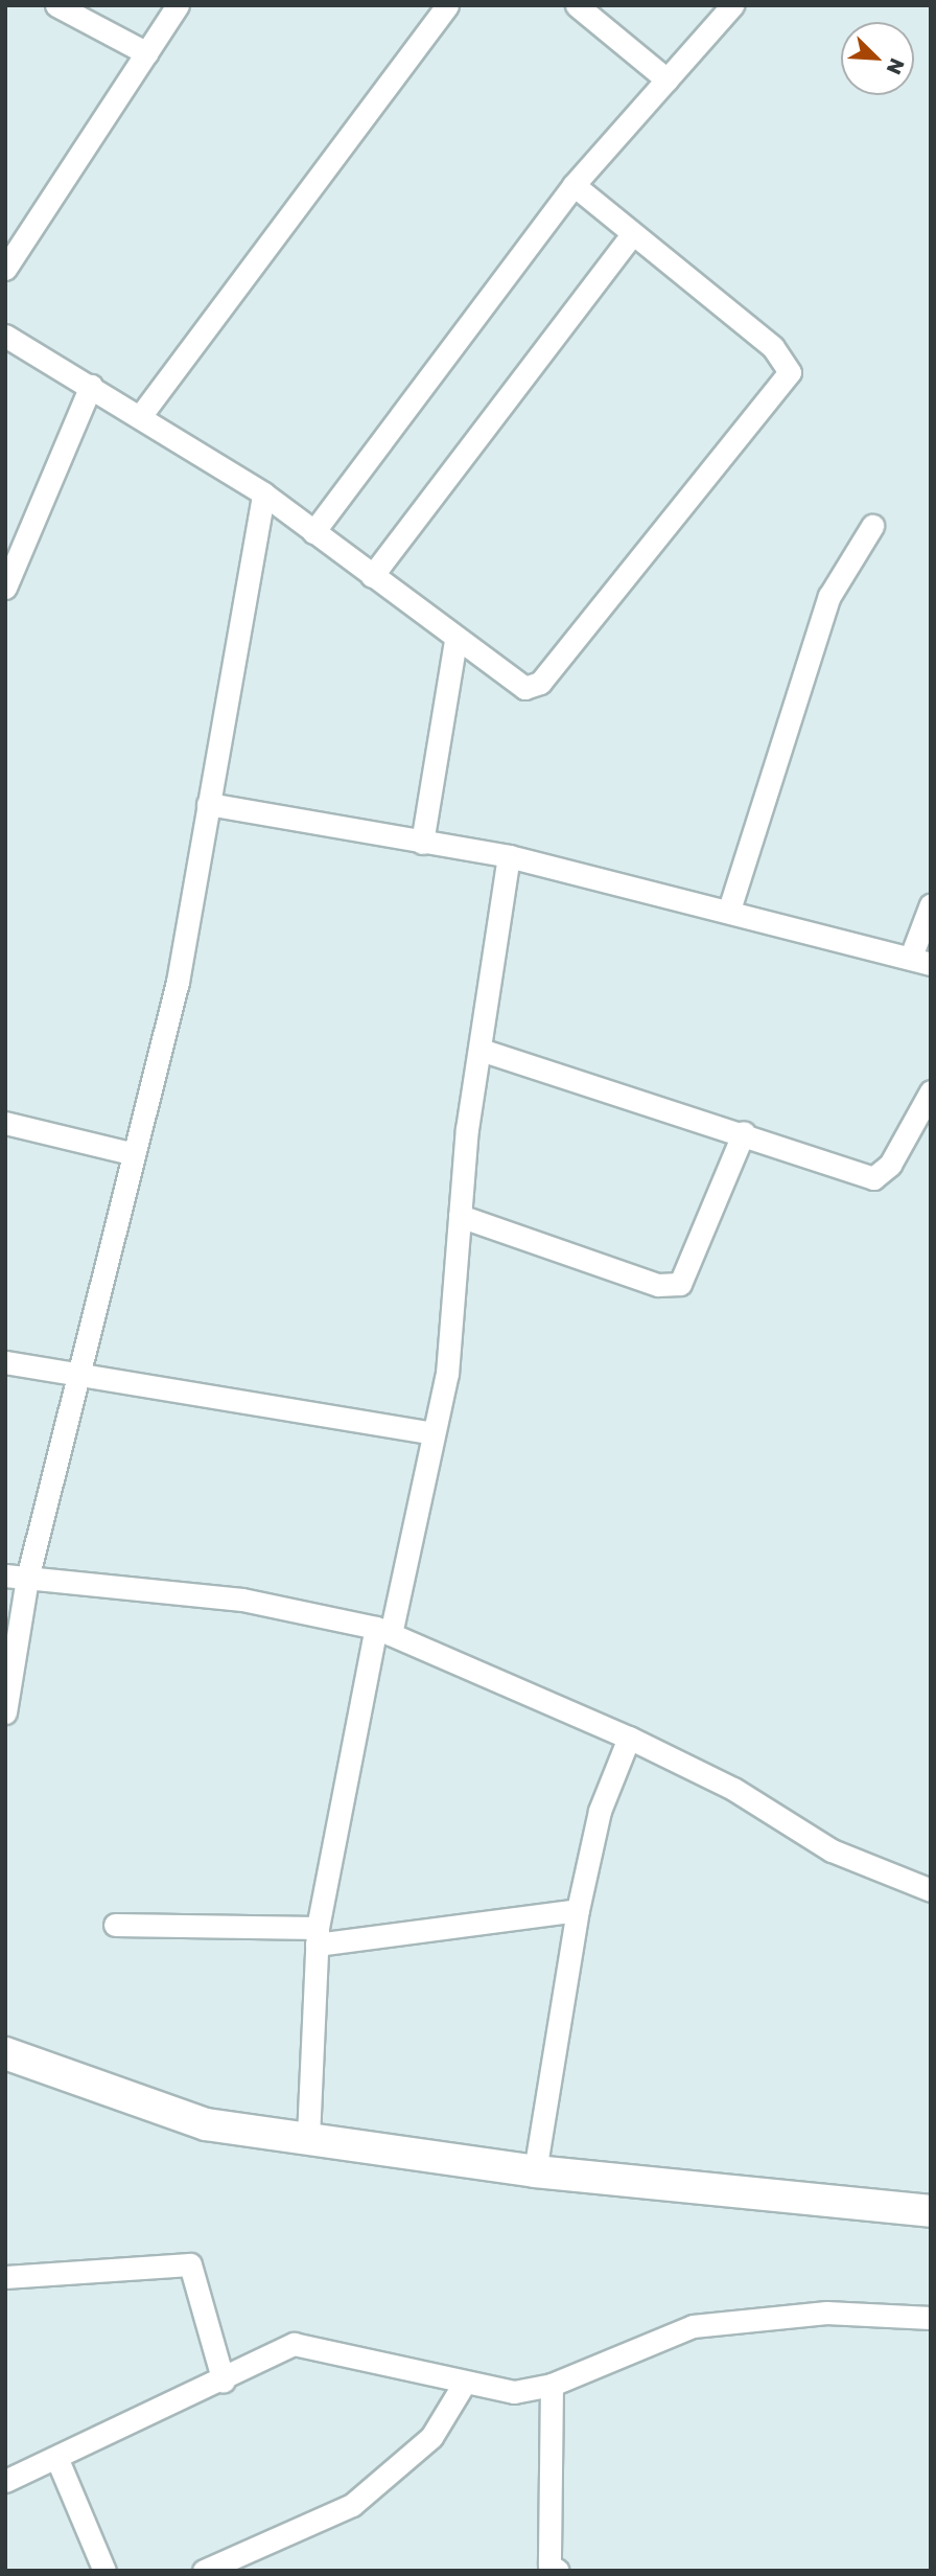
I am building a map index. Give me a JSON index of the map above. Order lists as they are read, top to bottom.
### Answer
{
  "north": "bottom right"
}
